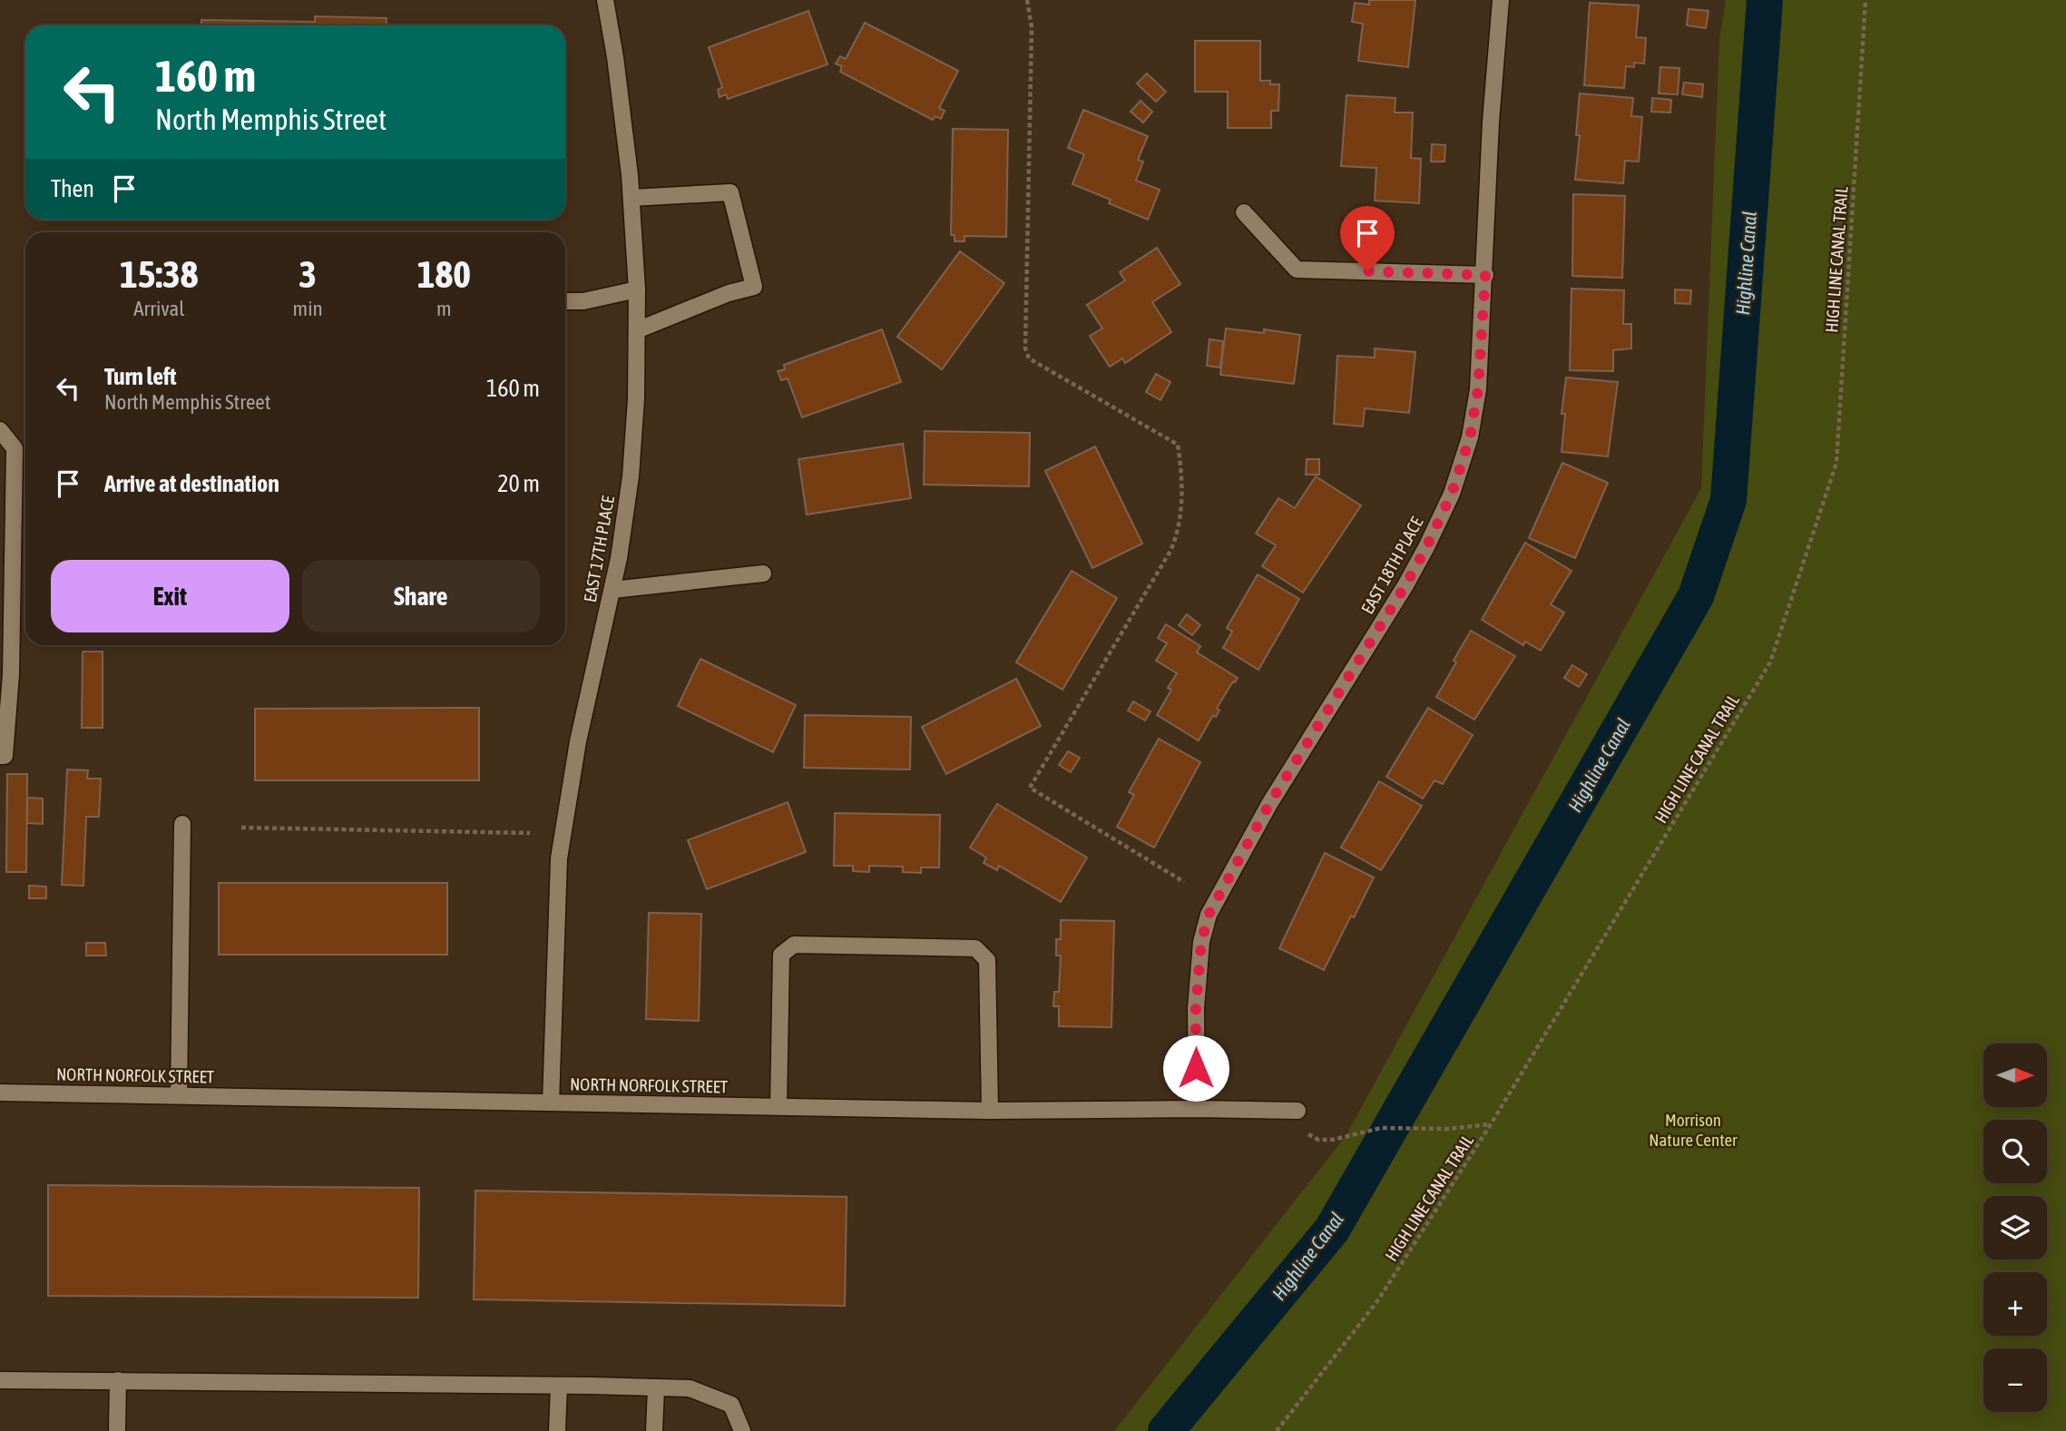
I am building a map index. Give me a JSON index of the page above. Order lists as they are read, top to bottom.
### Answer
{
  "streets": {
    "street": ["EAST 17TH PLACE", "EAST 18TH PLACE", "NORTH NORFOLK STREET"],
    "path": ["HIGH LINE CANAL TRAIL"]
  },
  "crossings": [
    ["EAST 17TH PLACE", "NORTH NORFOLK STREET"],
    ["EAST 18TH PLACE", "NORTH NORFOLK STREET"]
  ],
  "water": ["Highline Canal"],
  "parks": ["Morrison Nature Center"],
  "north": "right",
  "page": {
    "turn": ["160 m", "North Memphis Street"],
    "then": "Then",
    "eta": [
      "15:38",
      "Arrival",
      "3",
      "min",
      "180",
      "m"
    ],
    "list": [
      {
        "name": "Turn left",
        "note": "North Memphis Street",
        "value": "160 m"
      },
      {
        "name": "Arrive at destination",
        "value": "20 m"
      }
    ],
    "buttons": ["Exit", "Share"],
    "map_buttons": ["+", "−"]
  }
}
